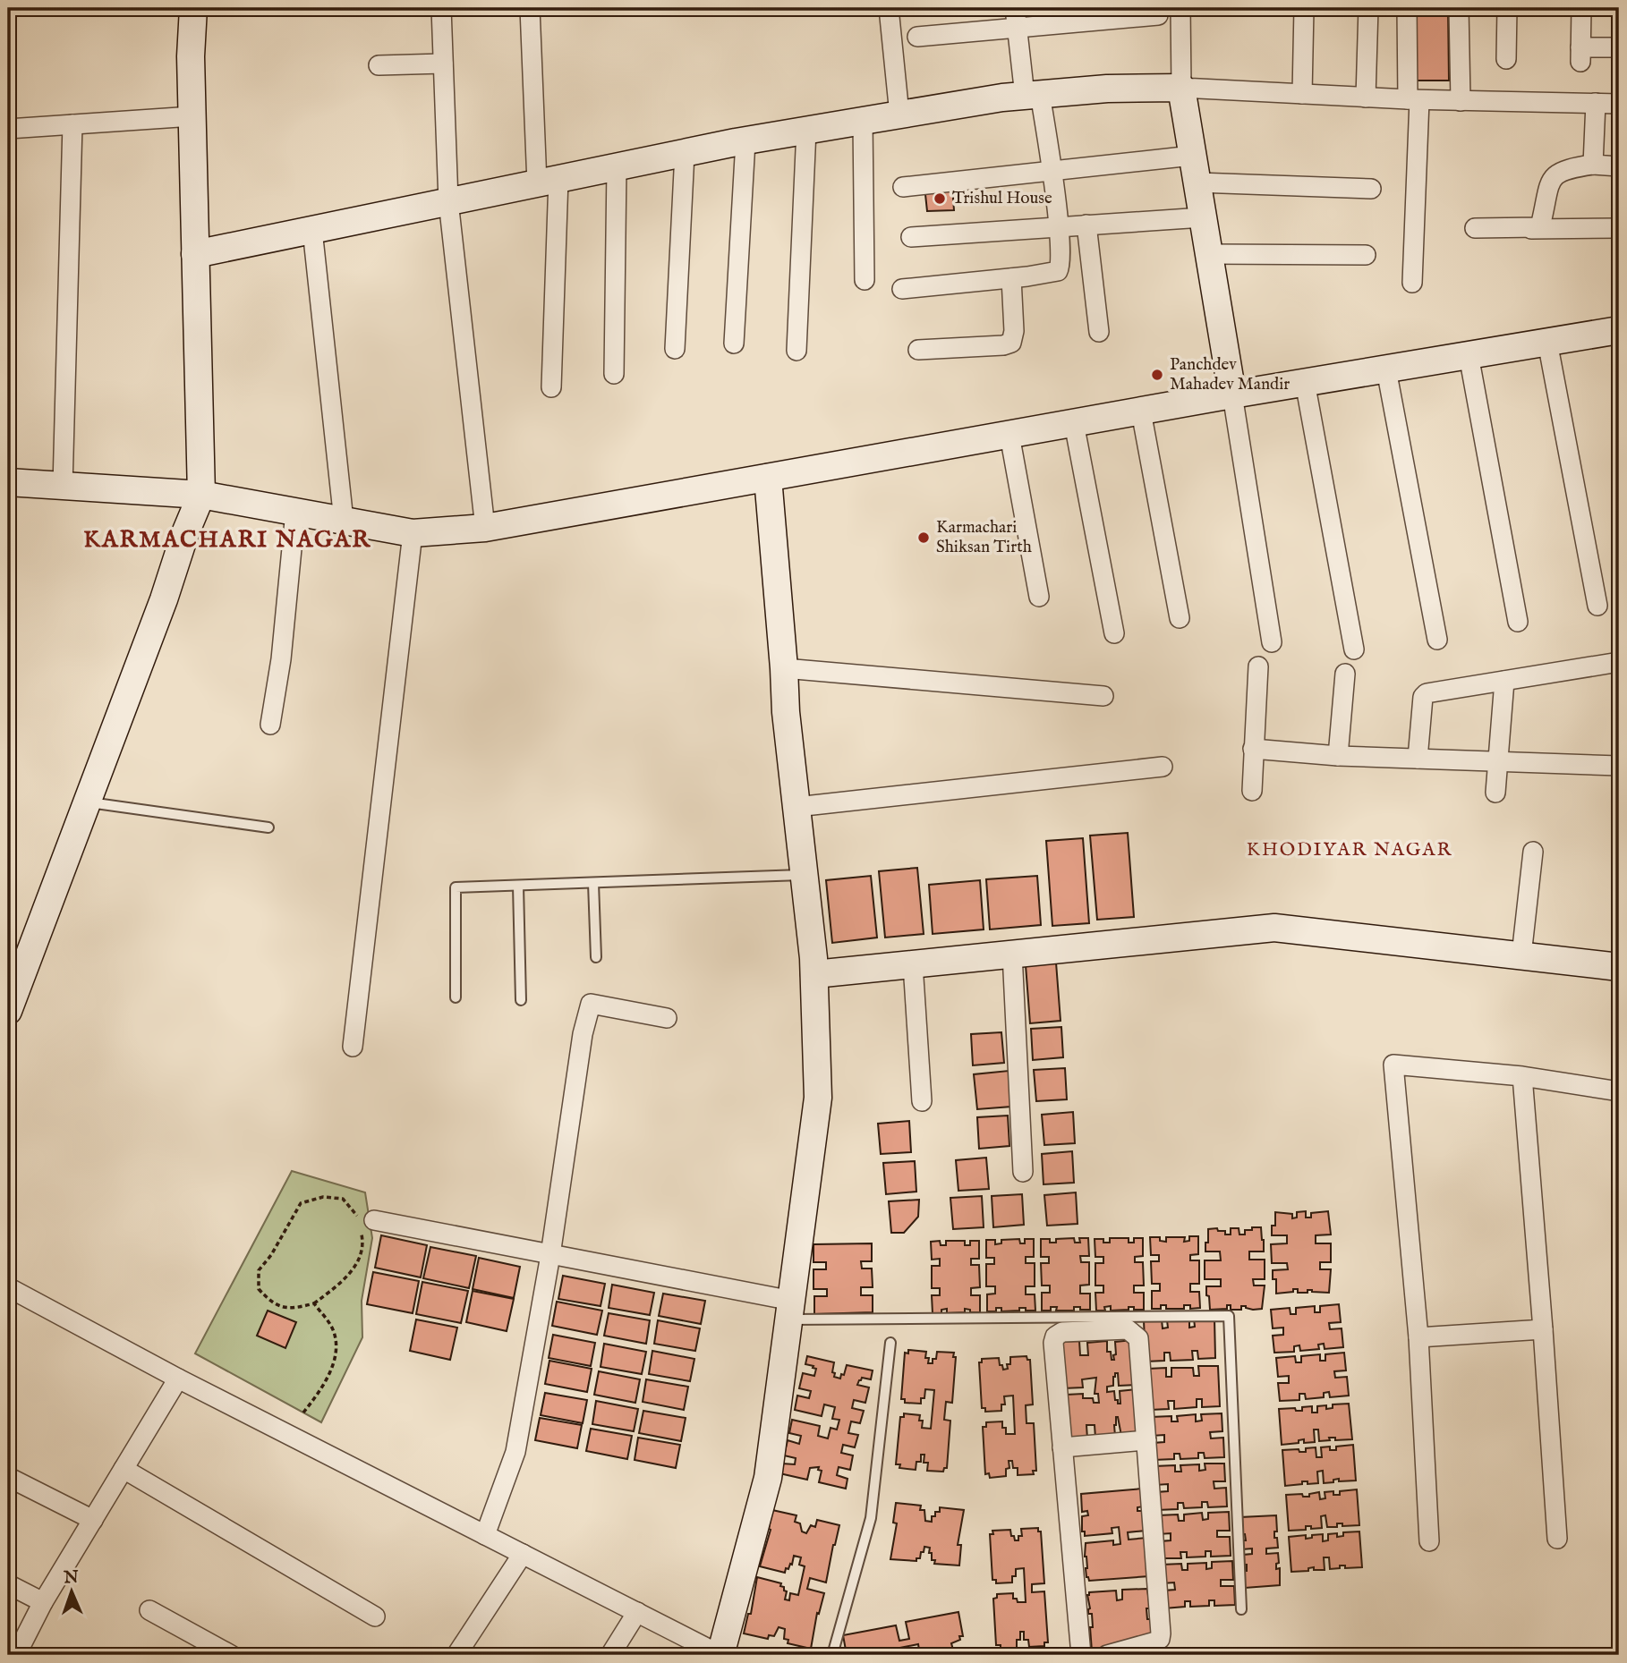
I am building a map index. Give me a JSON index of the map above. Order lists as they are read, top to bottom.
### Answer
{
  "districts": ["KARMACHARI NAGAR", "KHODIYAR NAGAR"],
  "places": ["Trishul House", "Panchdev Mahadev Mandir", "Karmachari Shiksan Tirth"],
  "north": "top"
}
